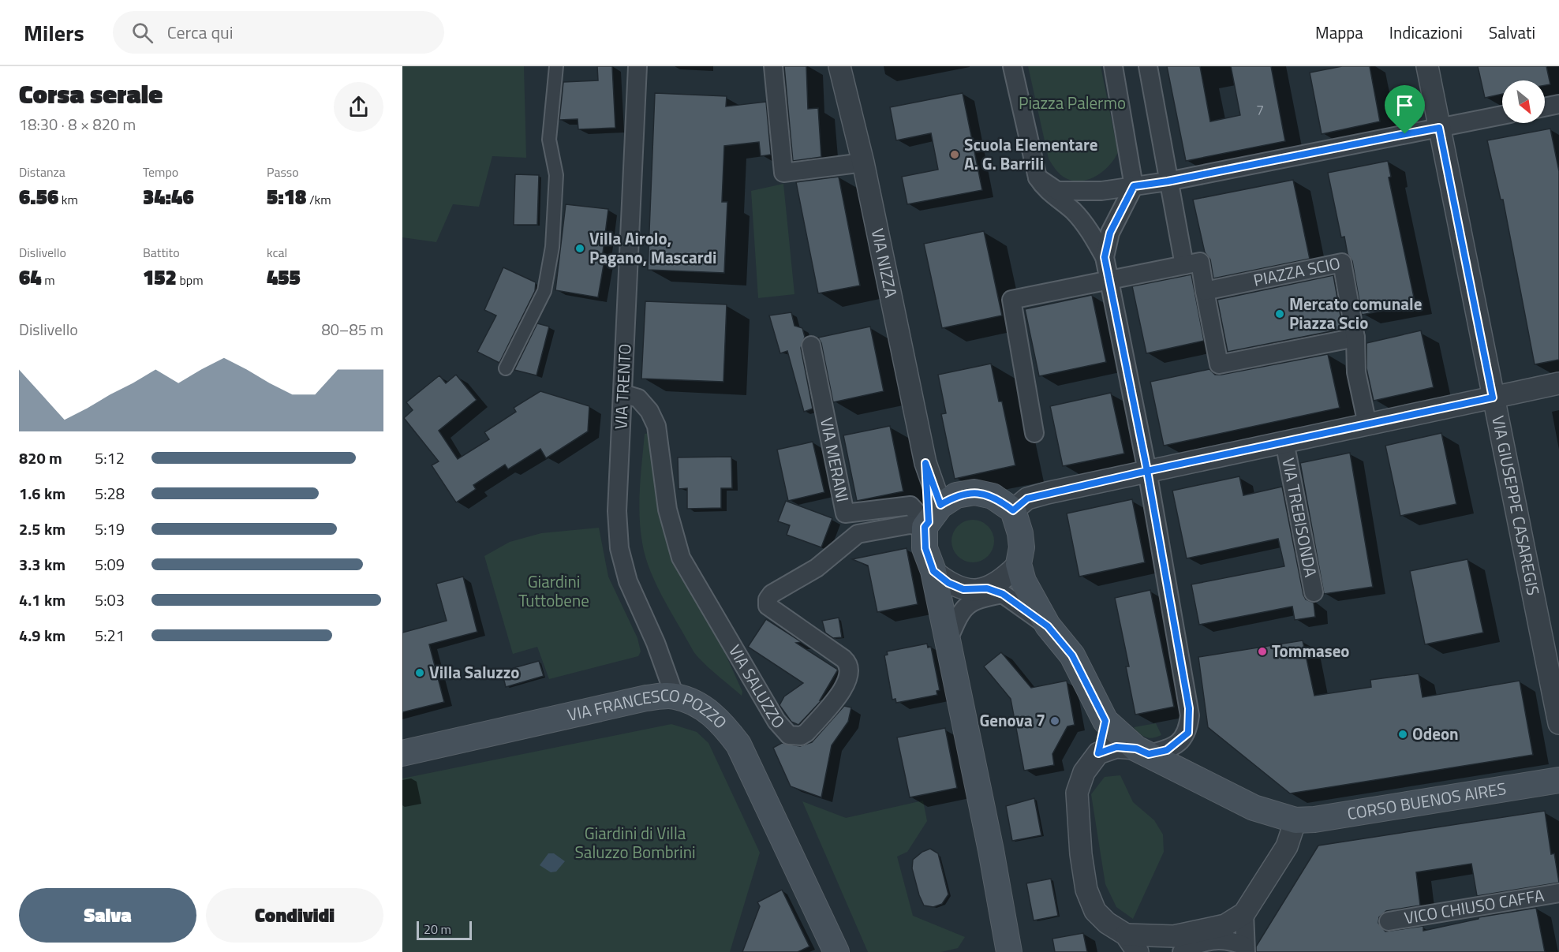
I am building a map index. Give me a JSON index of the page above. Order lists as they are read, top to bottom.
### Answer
{
  "streets": {
    "main road": ["VIA FRANCESCO POZZO", "CORSO BUENOS AIRES"],
    "street": [
      "VIA NIZZA",
      "PIAZZA SCIO",
      "VIA TRENTO",
      "VIA MERANI",
      "VIA GIUSEPPE CASAREGIS",
      "VIA TREBISONDA",
      "VIA SALUZZO",
      "VICO CHIUSO CAFFA"
    ]
  },
  "crossings": [
    ["VIA NIZZA", "VIA MERANI"],
    ["VIA NIZZA", "VIA TREBISONDA"],
    ["VIA NIZZA", "VIA SALUZZO"],
    ["PIAZZA SCIO", "VIA TREBISONDA"],
    ["VIA TRENTO", "VIA SALUZZO"],
    ["VIA TRENTO", "VIA FRANCESCO POZZO"],
    ["VIA MERANI", "VIA TREBISONDA"],
    ["VIA MERANI", "VIA SALUZZO"],
    ["VIA GIUSEPPE CASAREGIS", "VIA TREBISONDA"],
    ["VIA TREBISONDA", "VIA SALUZZO"]
  ],
  "parks": ["Piazza Palermo", "Giardini Tuttobene", "Giardini di Villa Saluzzo Bombrini"],
  "places": [
    "Scuola Elementare A. G. Barrili",
    "Villa Airolo, Pagano, Mascardi",
    "Mercato comunale Piazza Scio",
    "Tommaseo",
    "Villa Saluzzo",
    "Genova 7",
    "Odeon"
  ],
  "house_numbers": ["7"],
  "scale_bar": "20 m",
  "north": "bottom right",
  "page": {
    "header": "Milers",
    "search": "Cerca qui",
    "nav": ["Mappa", "Indicazioni", "Salvati"],
    "heading": ["Corsa serale", "18:30 · 8 × 820 m"],
    "stats": [
      ["Distanza", "6.56 km"],
      ["Tempo", "34:46"],
      ["Passo", "5:18 /km"],
      ["Dislivello", "64 m"],
      ["Battito", "152 bpm"],
      ["kcal", "455"]
    ],
    "chart": ["Dislivello", "80–85 m"],
    "list": [
      {
        "name": "820 m",
        "note": "5:12"
      },
      {
        "name": "1.6 km",
        "note": "5:28"
      },
      {
        "name": "2.5 km",
        "note": "5:19"
      },
      {
        "name": "3.3 km",
        "note": "5:09"
      },
      {
        "name": "4.1 km",
        "note": "5:03"
      },
      {
        "name": "4.9 km",
        "note": "5:21"
      }
    ],
    "buttons": ["Salva", "Condividi"],
    "scale": "20 m"
  }
}
